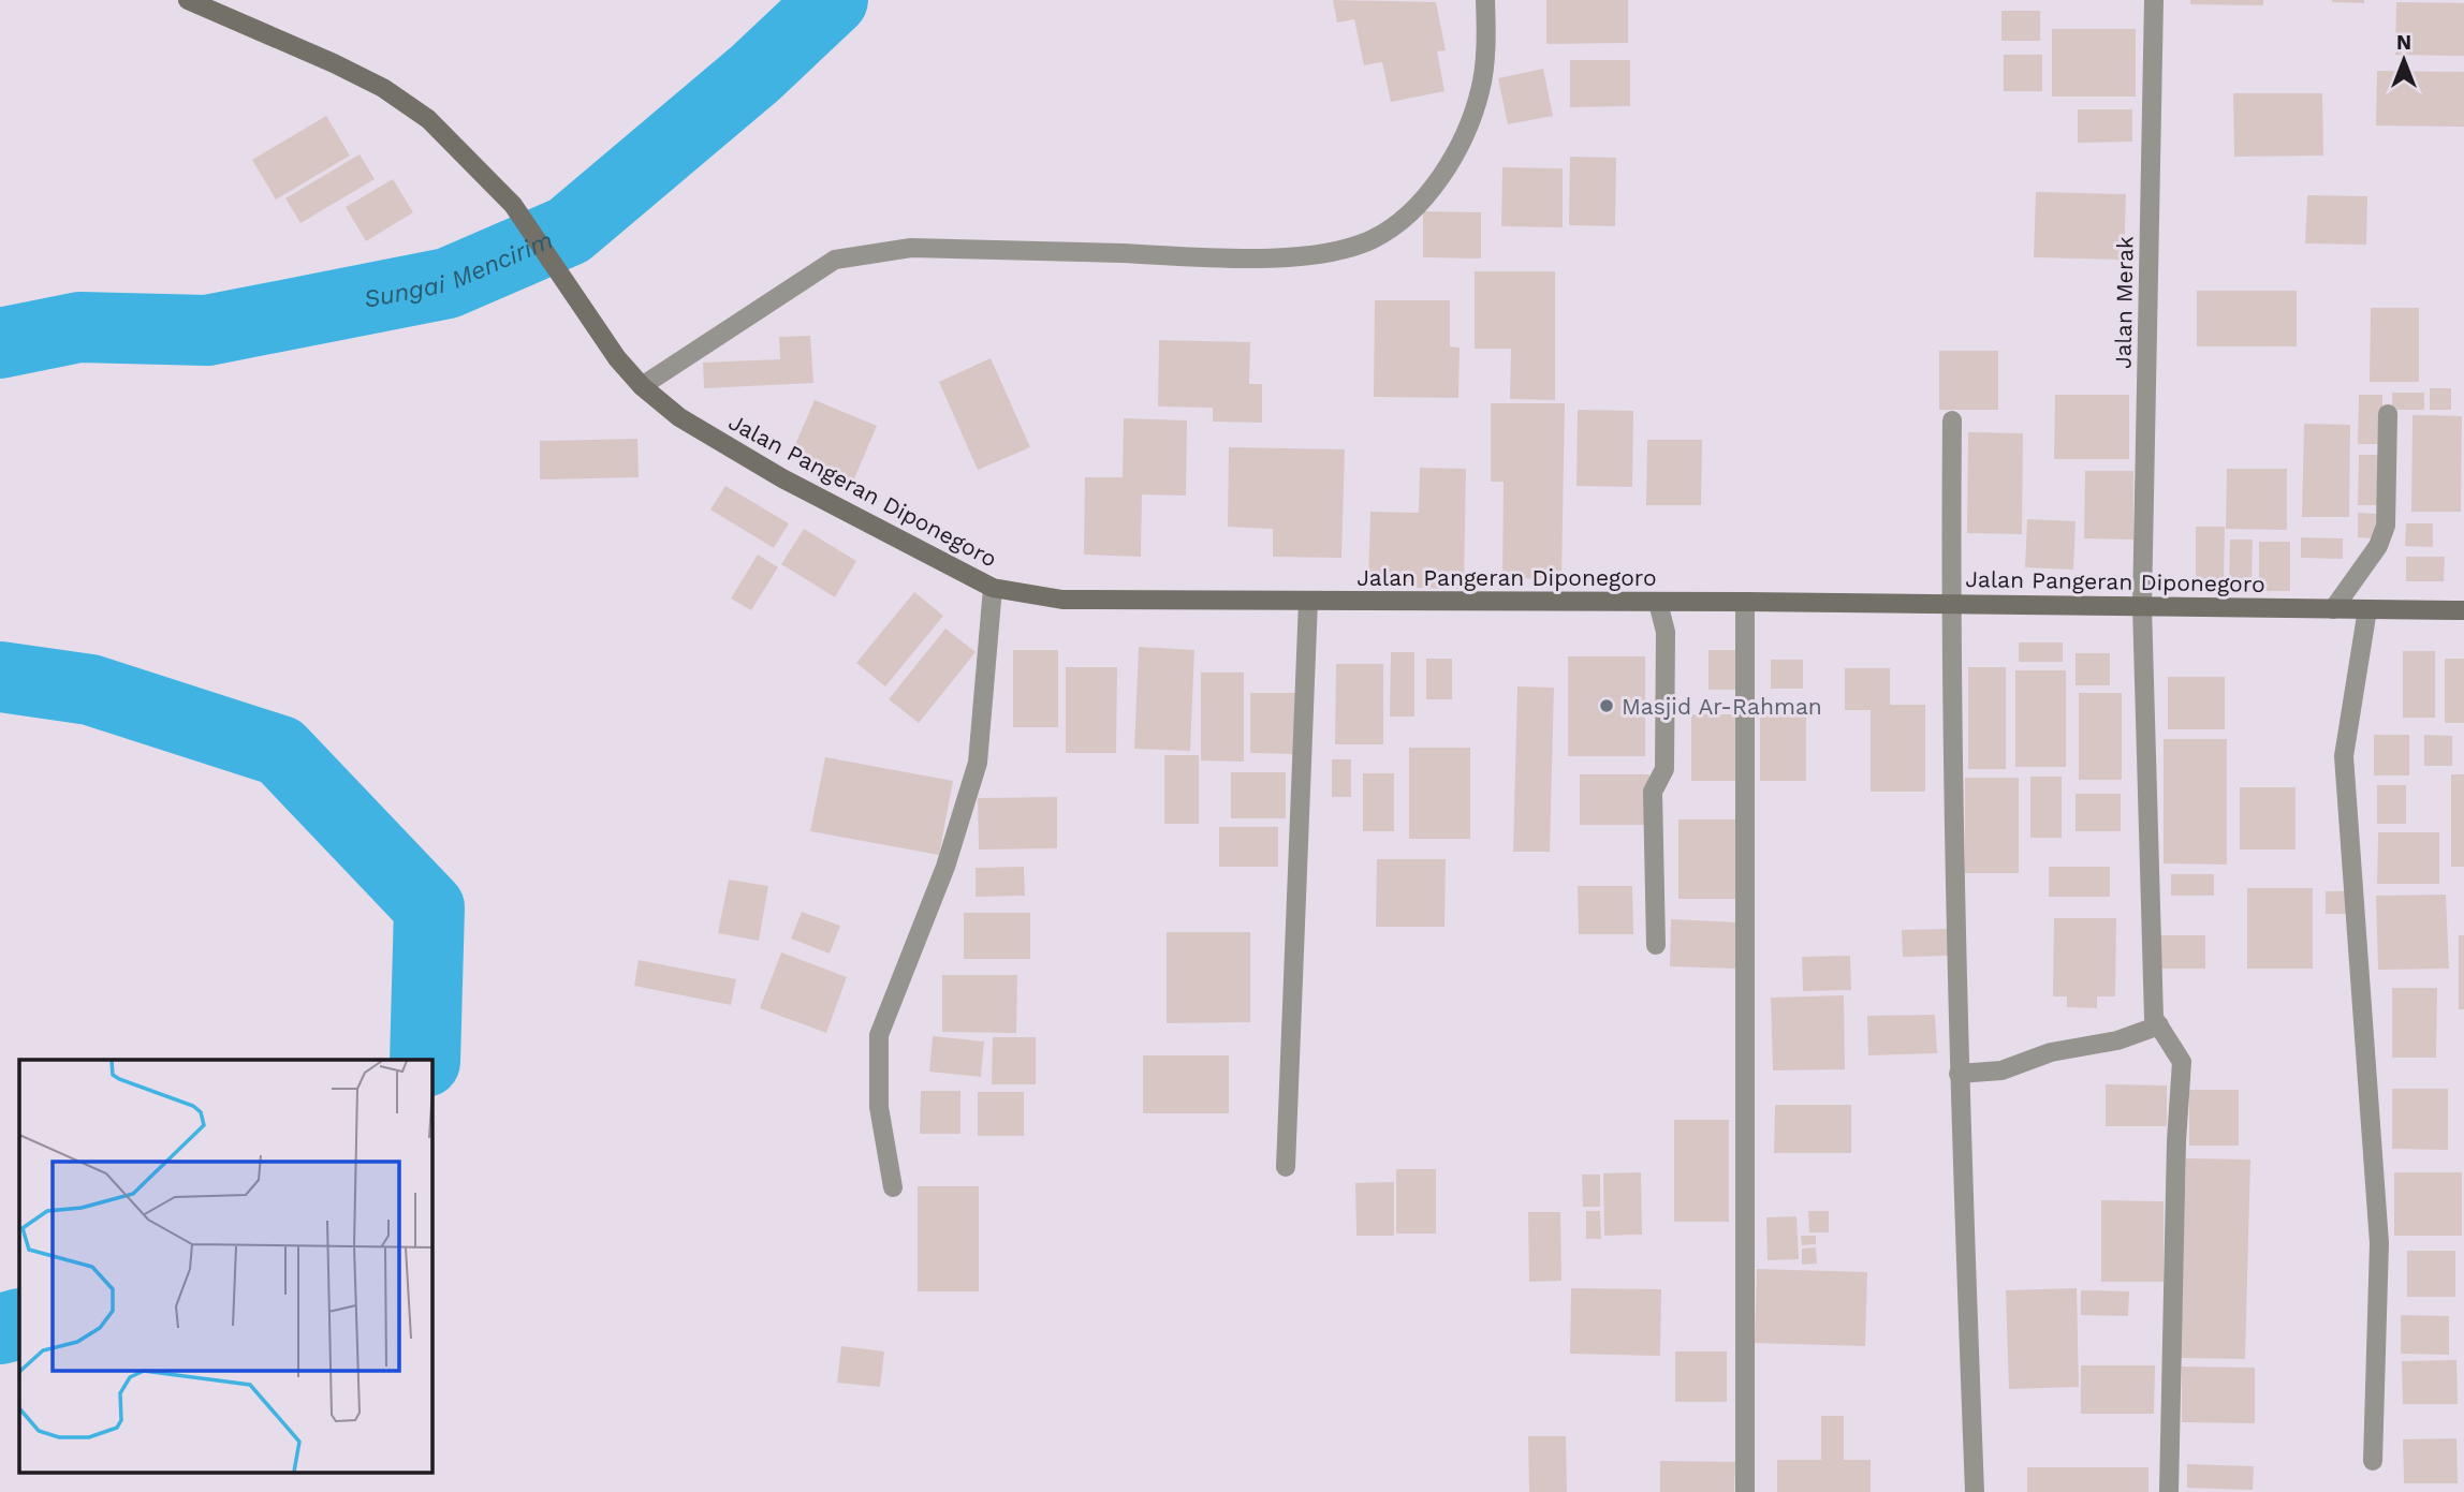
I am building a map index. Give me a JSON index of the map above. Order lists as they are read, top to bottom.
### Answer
{
  "streets": {
    "street": ["Jalan Merak", "Jalan Pangeran Diponegoro"]
  },
  "crossings": [
    ["Jalan Merak", "Jalan Pangeran Diponegoro"]
  ],
  "water": ["Sungai Mencirim"],
  "places": ["Masjid Ar-Rahman"],
  "north": "top"
}
